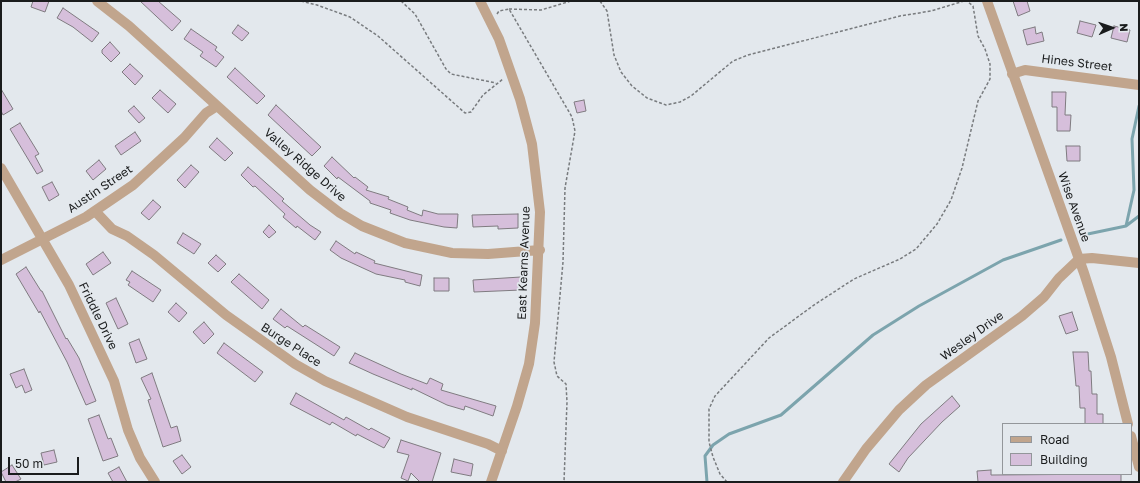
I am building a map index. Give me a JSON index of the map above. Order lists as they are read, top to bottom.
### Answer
{
  "streets": {
    "street": [
      "Hines Street",
      "Valley Ridge Drive",
      "Austin Street",
      "Wise Avenue",
      "East Kearns Avenue",
      "Friddle Drive",
      "Wesley Drive",
      "Burge Place"
    ]
  },
  "crossings": [
    ["Hines Street", "Wise Avenue"],
    ["Valley Ridge Drive", "Austin Street"],
    ["Valley Ridge Drive", "East Kearns Avenue"],
    ["Austin Street", "Friddle Drive"],
    ["Austin Street", "Burge Place"],
    ["Wise Avenue", "Wesley Drive"],
    ["East Kearns Avenue", "Burge Place"]
  ],
  "legend": ["Road", "Building"],
  "scale_bar": "50 m",
  "north": "right"
}
